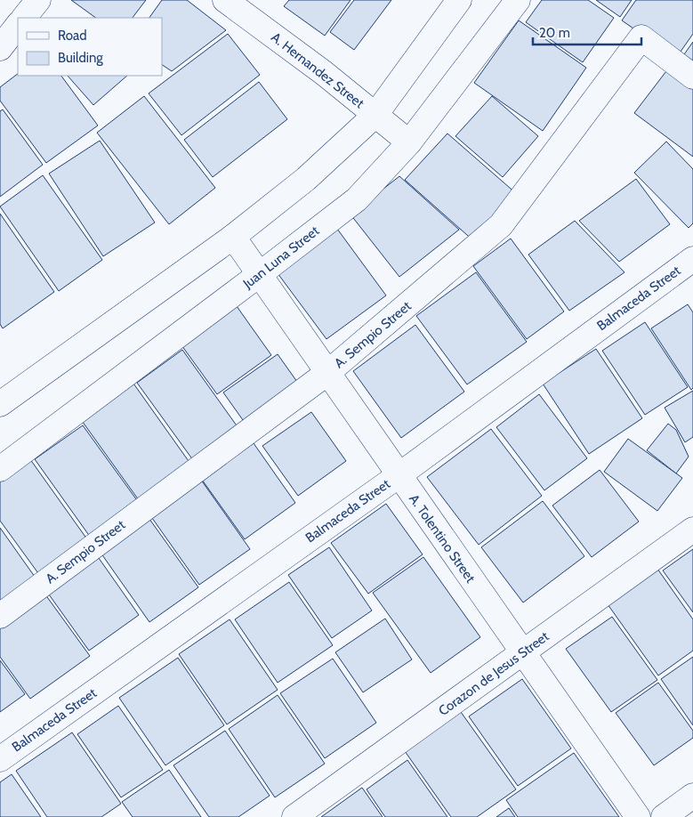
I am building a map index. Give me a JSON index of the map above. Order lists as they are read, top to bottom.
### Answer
{
  "streets": {
    "street": [
      "A. Hernandez Street",
      "Juan Luna Street",
      "Balmaceda Street",
      "A. Sempio Street",
      "A. Tolentino Street",
      "Corazon de Jesus Street"
    ]
  },
  "crossings": [
    ["A. Hernandez Street", "Juan Luna Street"],
    ["Juan Luna Street", "A. Tolentino Street"],
    ["Balmaceda Street", "A. Tolentino Street"],
    ["A. Sempio Street", "A. Tolentino Street"],
    ["A. Tolentino Street", "Corazon de Jesus Street"]
  ],
  "legend": ["Road", "Building"],
  "scale_bar": "20 m"
}
